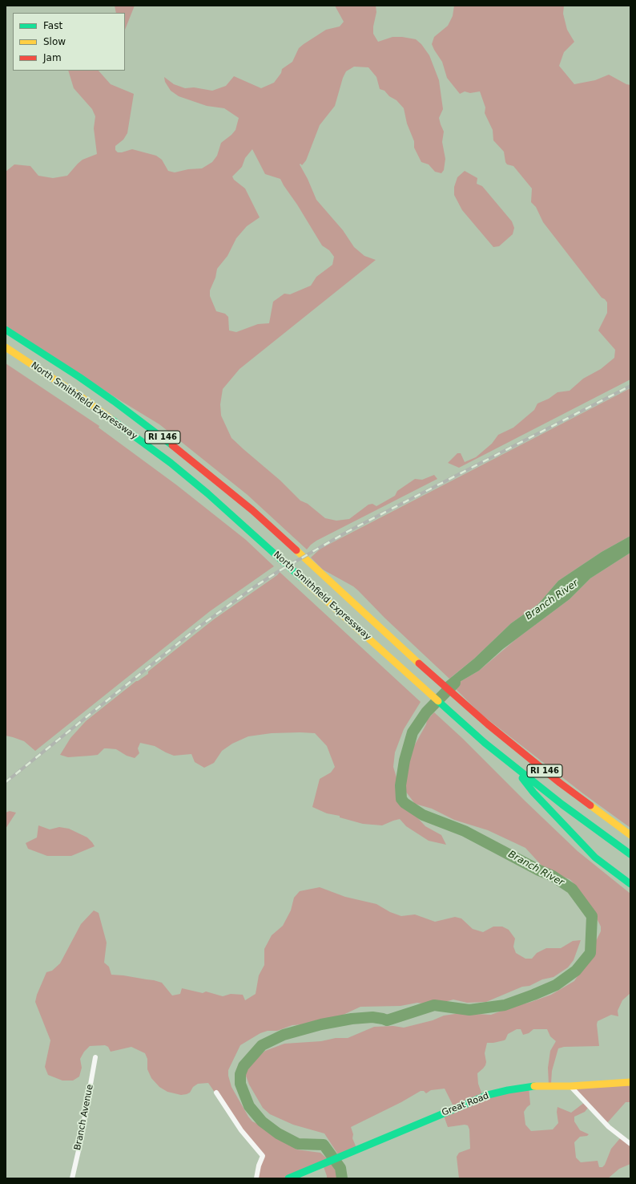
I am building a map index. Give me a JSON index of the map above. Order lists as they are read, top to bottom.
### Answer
{
  "streets": {
    "main road": ["North Smithfield Expressway", "RI 146", "Great Road"],
    "street": ["Branch Avenue"]
  },
  "water": ["Branch River"],
  "legend": ["Fast", "Slow", "Jam"]
}
